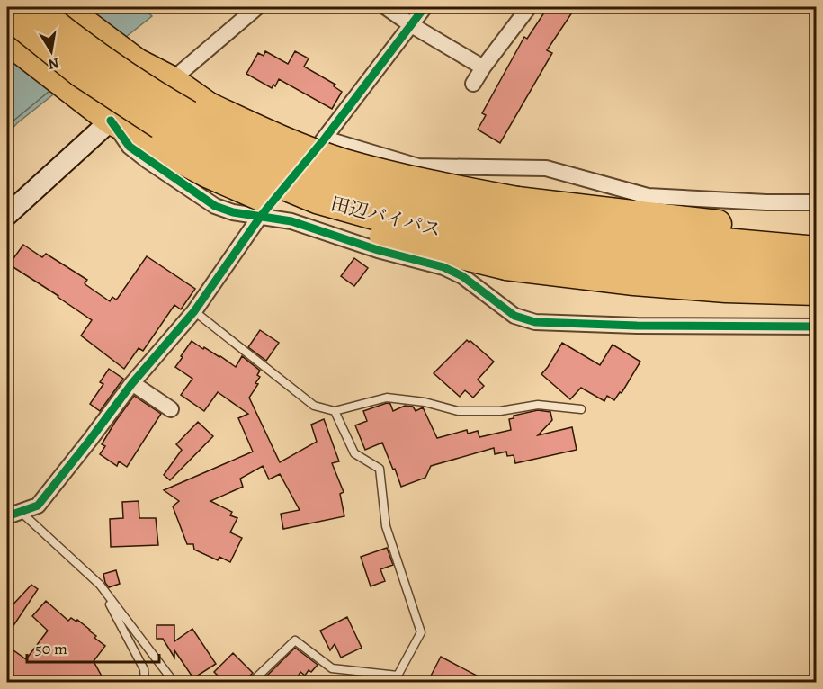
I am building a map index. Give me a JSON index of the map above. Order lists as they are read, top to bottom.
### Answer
{
  "streets": {
    "highway": ["田辺バイパス"]
  },
  "scale_bar": "50 m",
  "north": "bottom"
}
